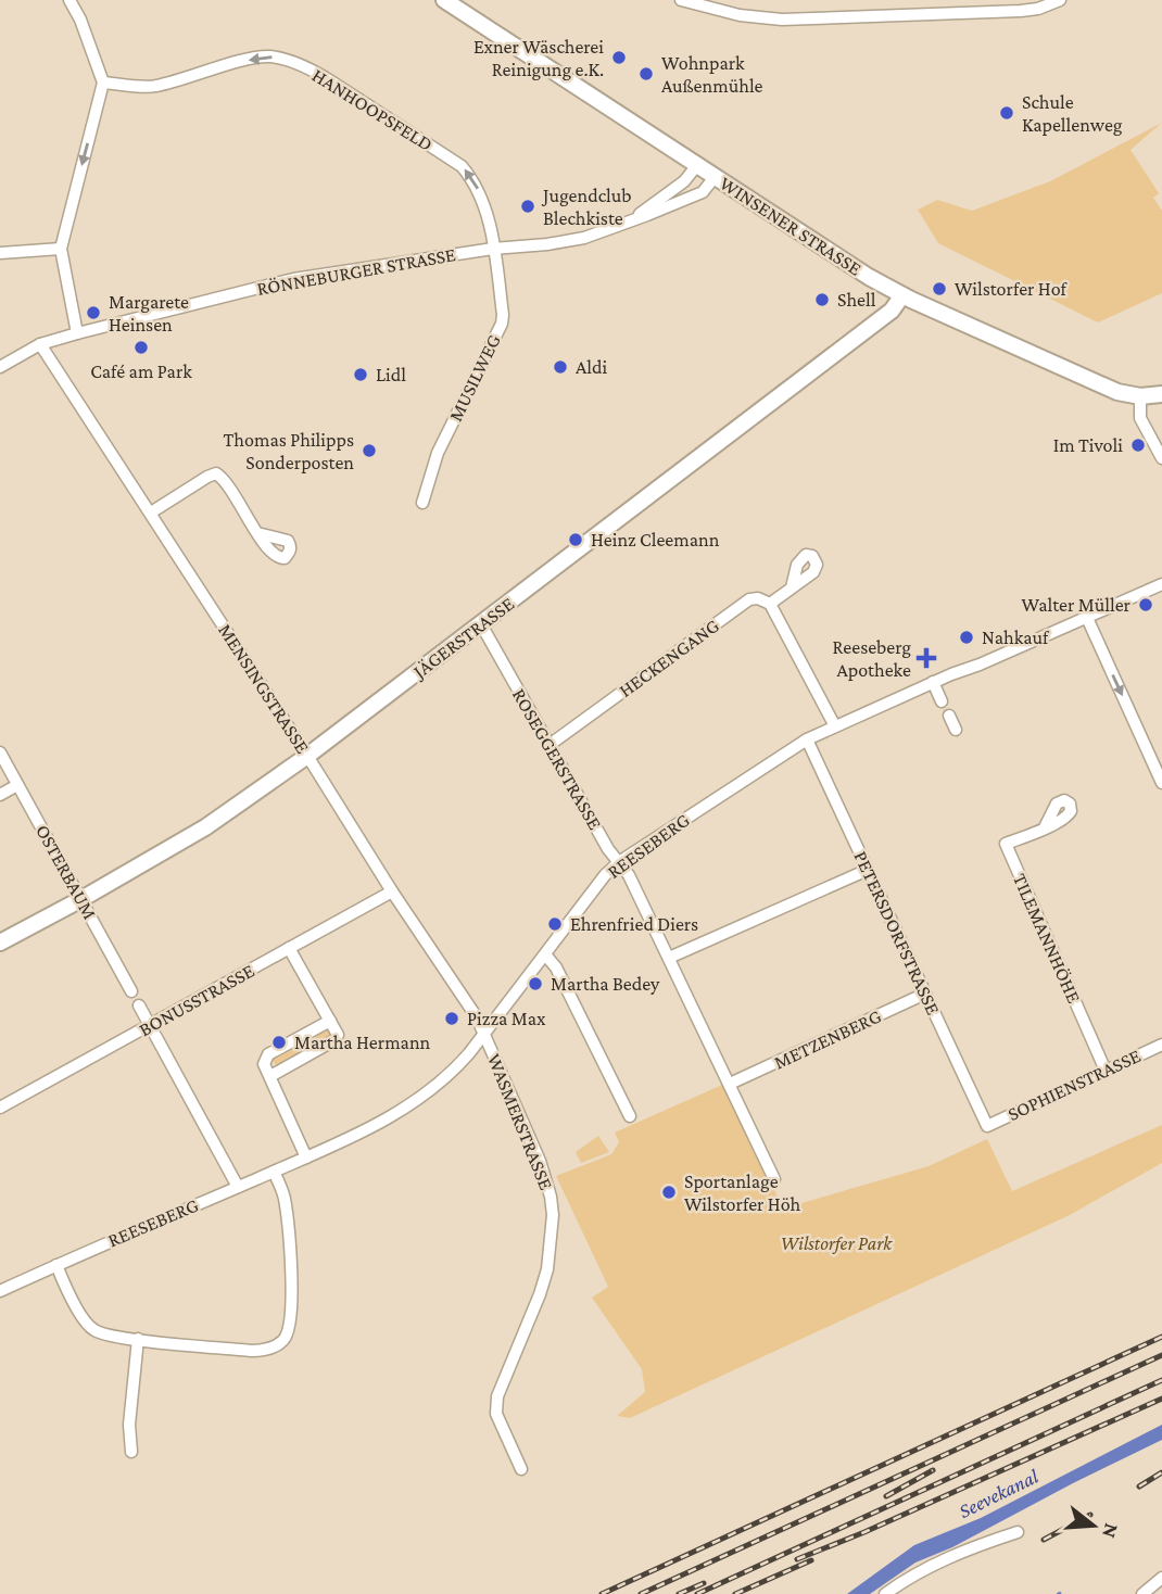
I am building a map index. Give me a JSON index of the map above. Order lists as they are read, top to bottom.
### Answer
{
  "streets": {
    "street": [
      "HANHOOPSFELD",
      "WINSENER STRASSE",
      "RÖNNEBURGER STRASSE",
      "MUSILWEG",
      "JÄGERSTRASSE",
      "HECKENGANG",
      "MENSINGSTRASSE",
      "ROSEGGERSTRASSE",
      "REESEBERG",
      "OSTERBAUM",
      "PETERSDORFSTRASSE",
      "TILEMANNHÖHE",
      "BONUSSTRASSE",
      "METZENBERG",
      "SOPHIENSTRASSE",
      "WASMERSTRASSE"
    ]
  },
  "crossings": [
    ["HANHOOPSFELD", "RÖNNEBURGER STRASSE"],
    ["HANHOOPSFELD", "MUSILWEG"],
    ["WINSENER STRASSE", "RÖNNEBURGER STRASSE"],
    ["WINSENER STRASSE", "JÄGERSTRASSE"],
    ["RÖNNEBURGER STRASSE", "MUSILWEG"],
    ["RÖNNEBURGER STRASSE", "MENSINGSTRASSE"],
    ["JÄGERSTRASSE", "MENSINGSTRASSE"],
    ["JÄGERSTRASSE", "ROSEGGERSTRASSE"],
    ["JÄGERSTRASSE", "OSTERBAUM"],
    ["HECKENGANG", "ROSEGGERSTRASSE"],
    ["MENSINGSTRASSE", "REESEBERG"],
    ["MENSINGSTRASSE", "BONUSSTRASSE"],
    ["MENSINGSTRASSE", "WASMERSTRASSE"],
    ["ROSEGGERSTRASSE", "REESEBERG"],
    ["ROSEGGERSTRASSE", "METZENBERG"],
    ["REESEBERG", "PETERSDORFSTRASSE"],
    ["REESEBERG", "WASMERSTRASSE"],
    ["PETERSDORFSTRASSE", "METZENBERG"],
    ["PETERSDORFSTRASSE", "SOPHIENSTRASSE"],
    ["TILEMANNHÖHE", "SOPHIENSTRASSE"]
  ],
  "one_way": ["HANHOOPSFELD"],
  "water": ["Seevekanal"],
  "parks": ["Wilstorfer Park"],
  "places": {
    "other": [
      "Exner Wäscherei Reinigung e.K.",
      "Wohnpark Außenmühle",
      "Schule Kapellenweg",
      "Jugendclub Blechkiste",
      "Wilstorfer Hof",
      "Shell",
      "Margarete Heinsen",
      "Café am Park",
      "Aldi",
      "Lidl",
      "Im Tivoli",
      "Thomas Philipps Sonderposten",
      "Heinz Cleemann",
      "Walter Müller",
      "Nahkauf",
      "Ehrenfried Diers",
      "Martha Bedey",
      "Pizza Max",
      "Martha Hermann",
      "Sportanlage Wilstorfer Höh"
    ],
    "health": ["Reeseberg Apotheke"]
  },
  "north": "right"
}
